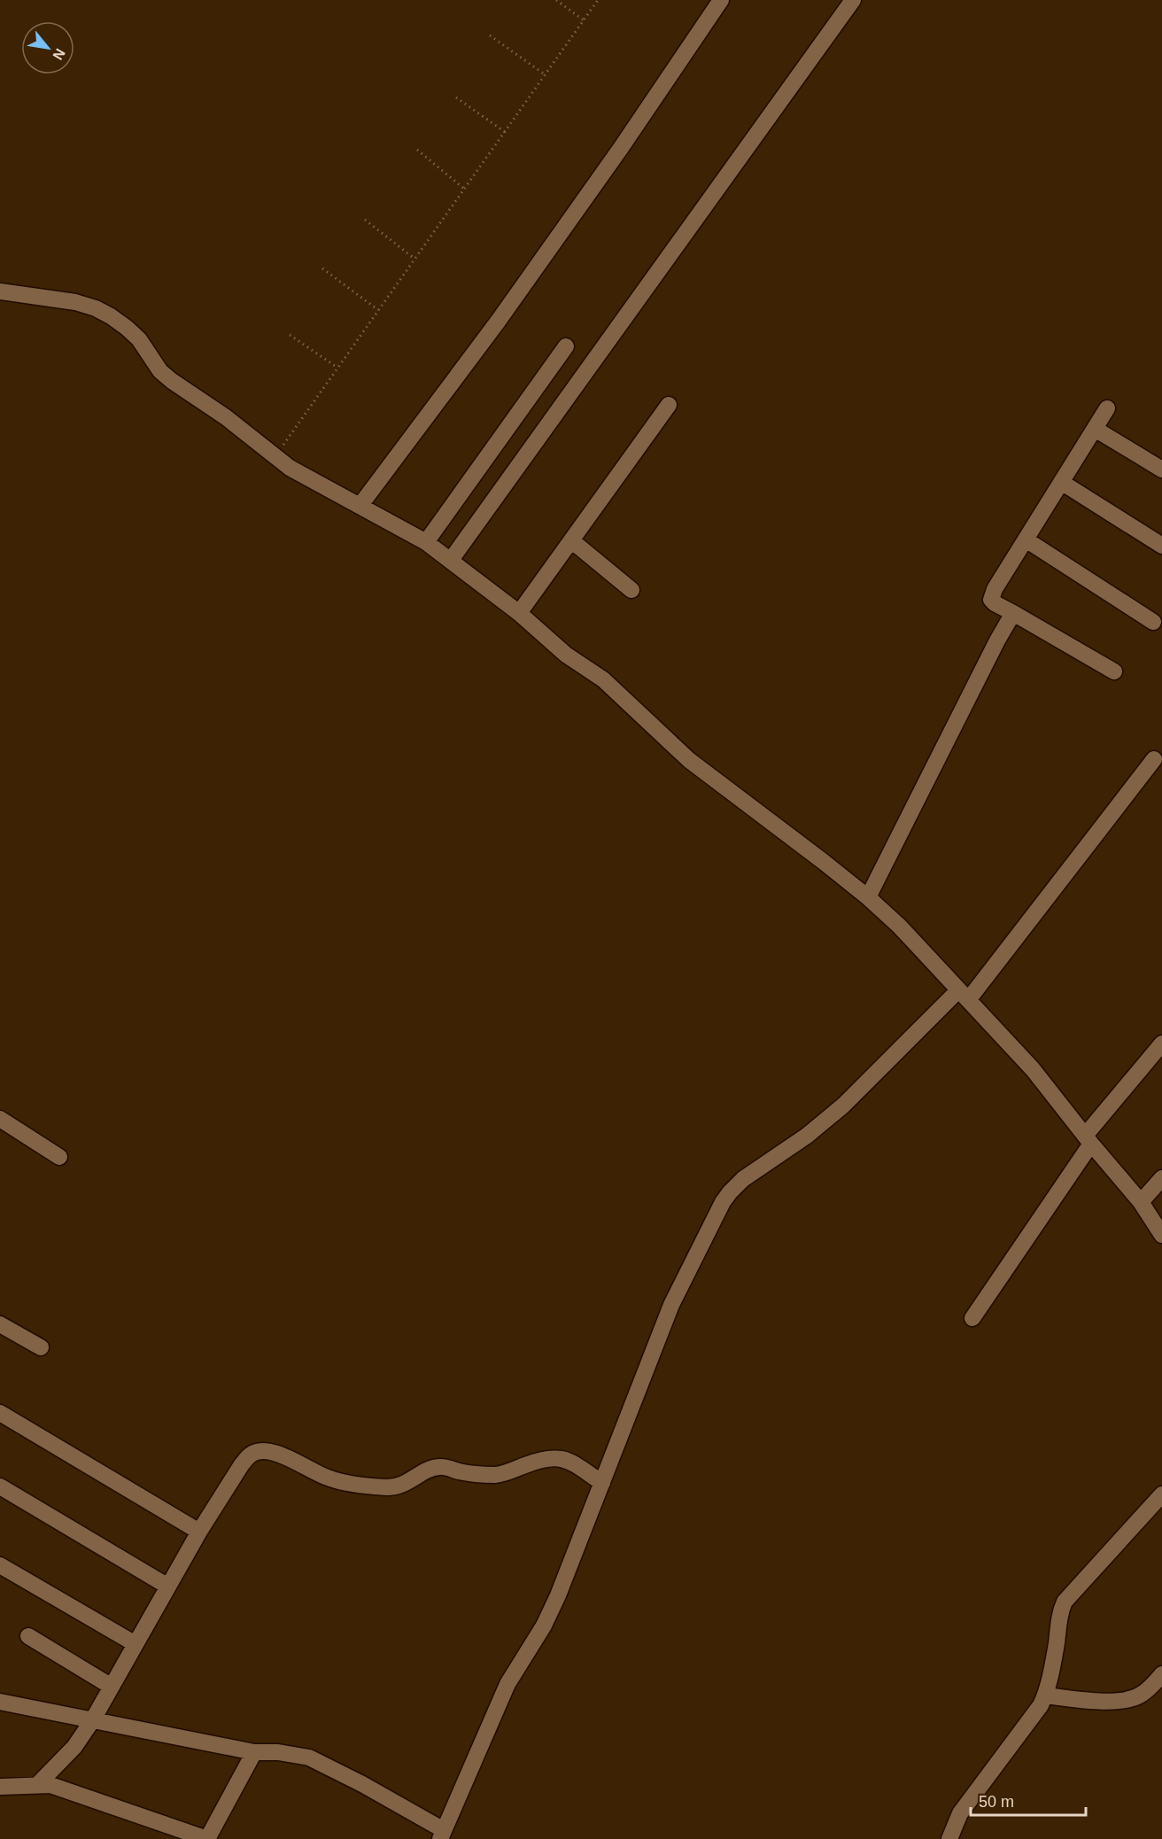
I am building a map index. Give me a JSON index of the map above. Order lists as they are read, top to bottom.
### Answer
{
  "scale_bar": "50 m",
  "north": "bottom right"
}
